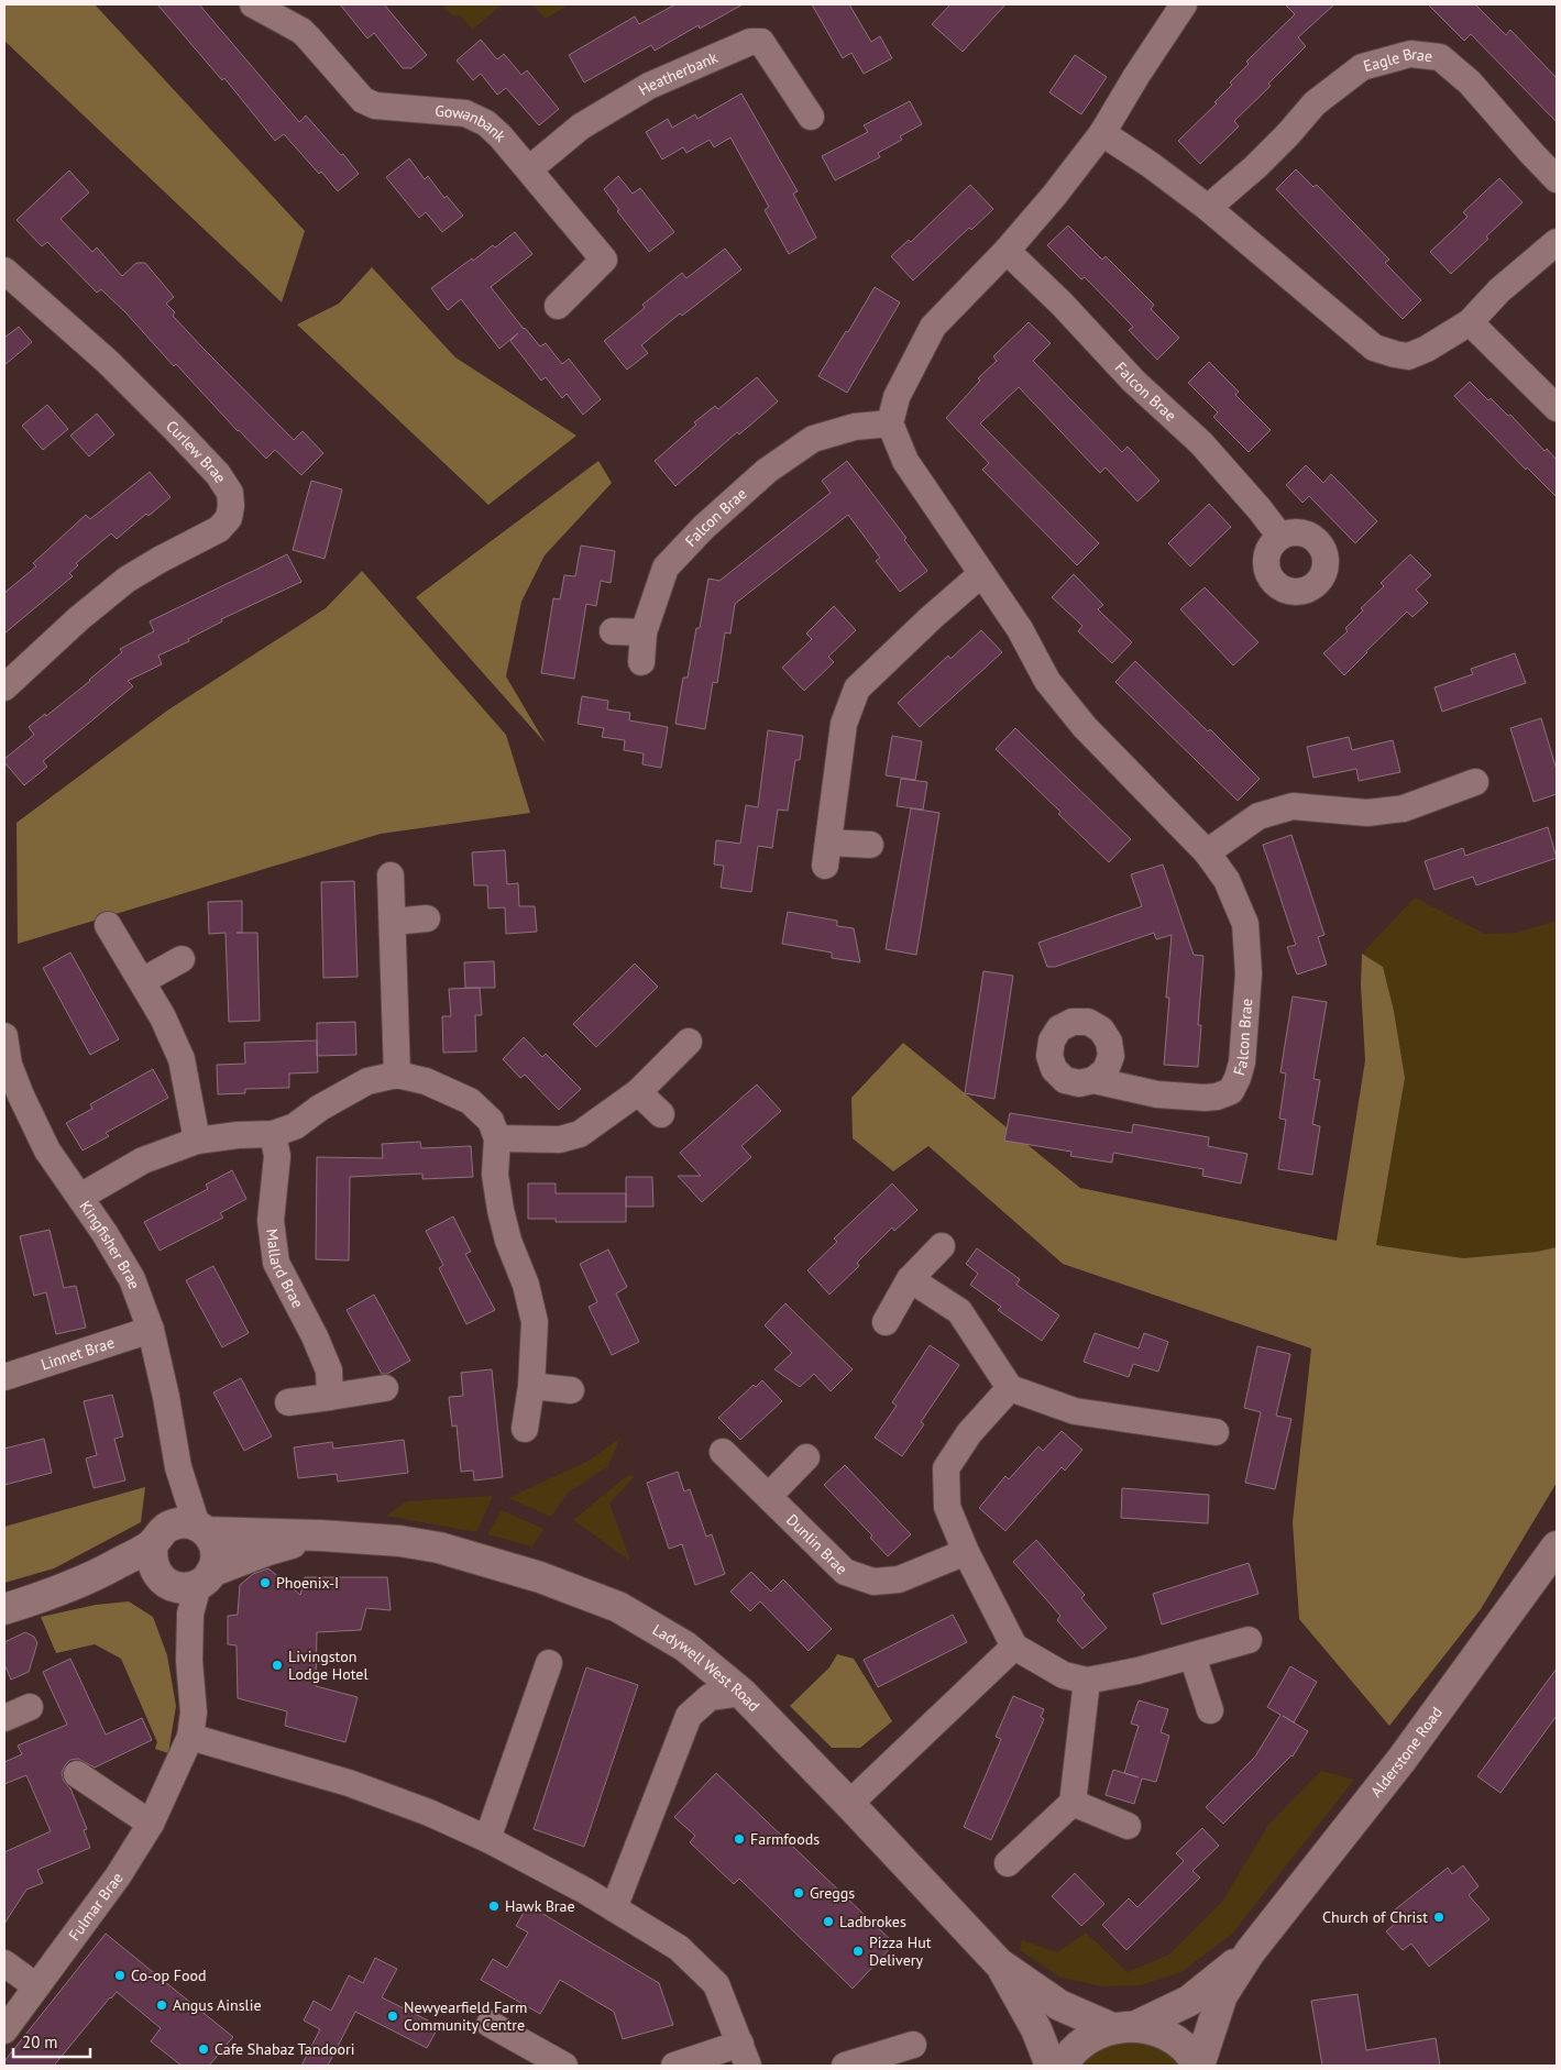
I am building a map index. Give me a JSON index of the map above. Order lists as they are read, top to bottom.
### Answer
{
  "streets": {
    "street": [
      "Eagle Brae",
      "Heatherbank",
      "Gowanbank",
      "Falcon Brae",
      "Curlew Brae",
      "Kingfisher Brae",
      "Mallard Brae",
      "Linnet Brae",
      "Dunlin Brae",
      "Ladywell West Road",
      "Alderstone Road",
      "Fulmar Brae"
    ]
  },
  "crossings": [
    ["Heatherbank", "Gowanbank"],
    ["Kingfisher Brae", "Linnet Brae"],
    ["Kingfisher Brae", "Ladywell West Road"],
    ["Ladywell West Road", "Alderstone Road"],
    ["Ladywell West Road", "Fulmar Brae"]
  ],
  "places": [
    "Phoenix-I",
    "Livingston Lodge Hotel",
    "Farmfoods",
    "Greggs",
    "Hawk Brae",
    "Church of Christ",
    "Ladbrokes",
    "Pizza Hut Delivery",
    "Co-op Food",
    "Angus Ainslie",
    "Newyearfield Farm Community Centre",
    "Cafe Shabaz Tandoori"
  ],
  "scale_bar": "20 m"
}
